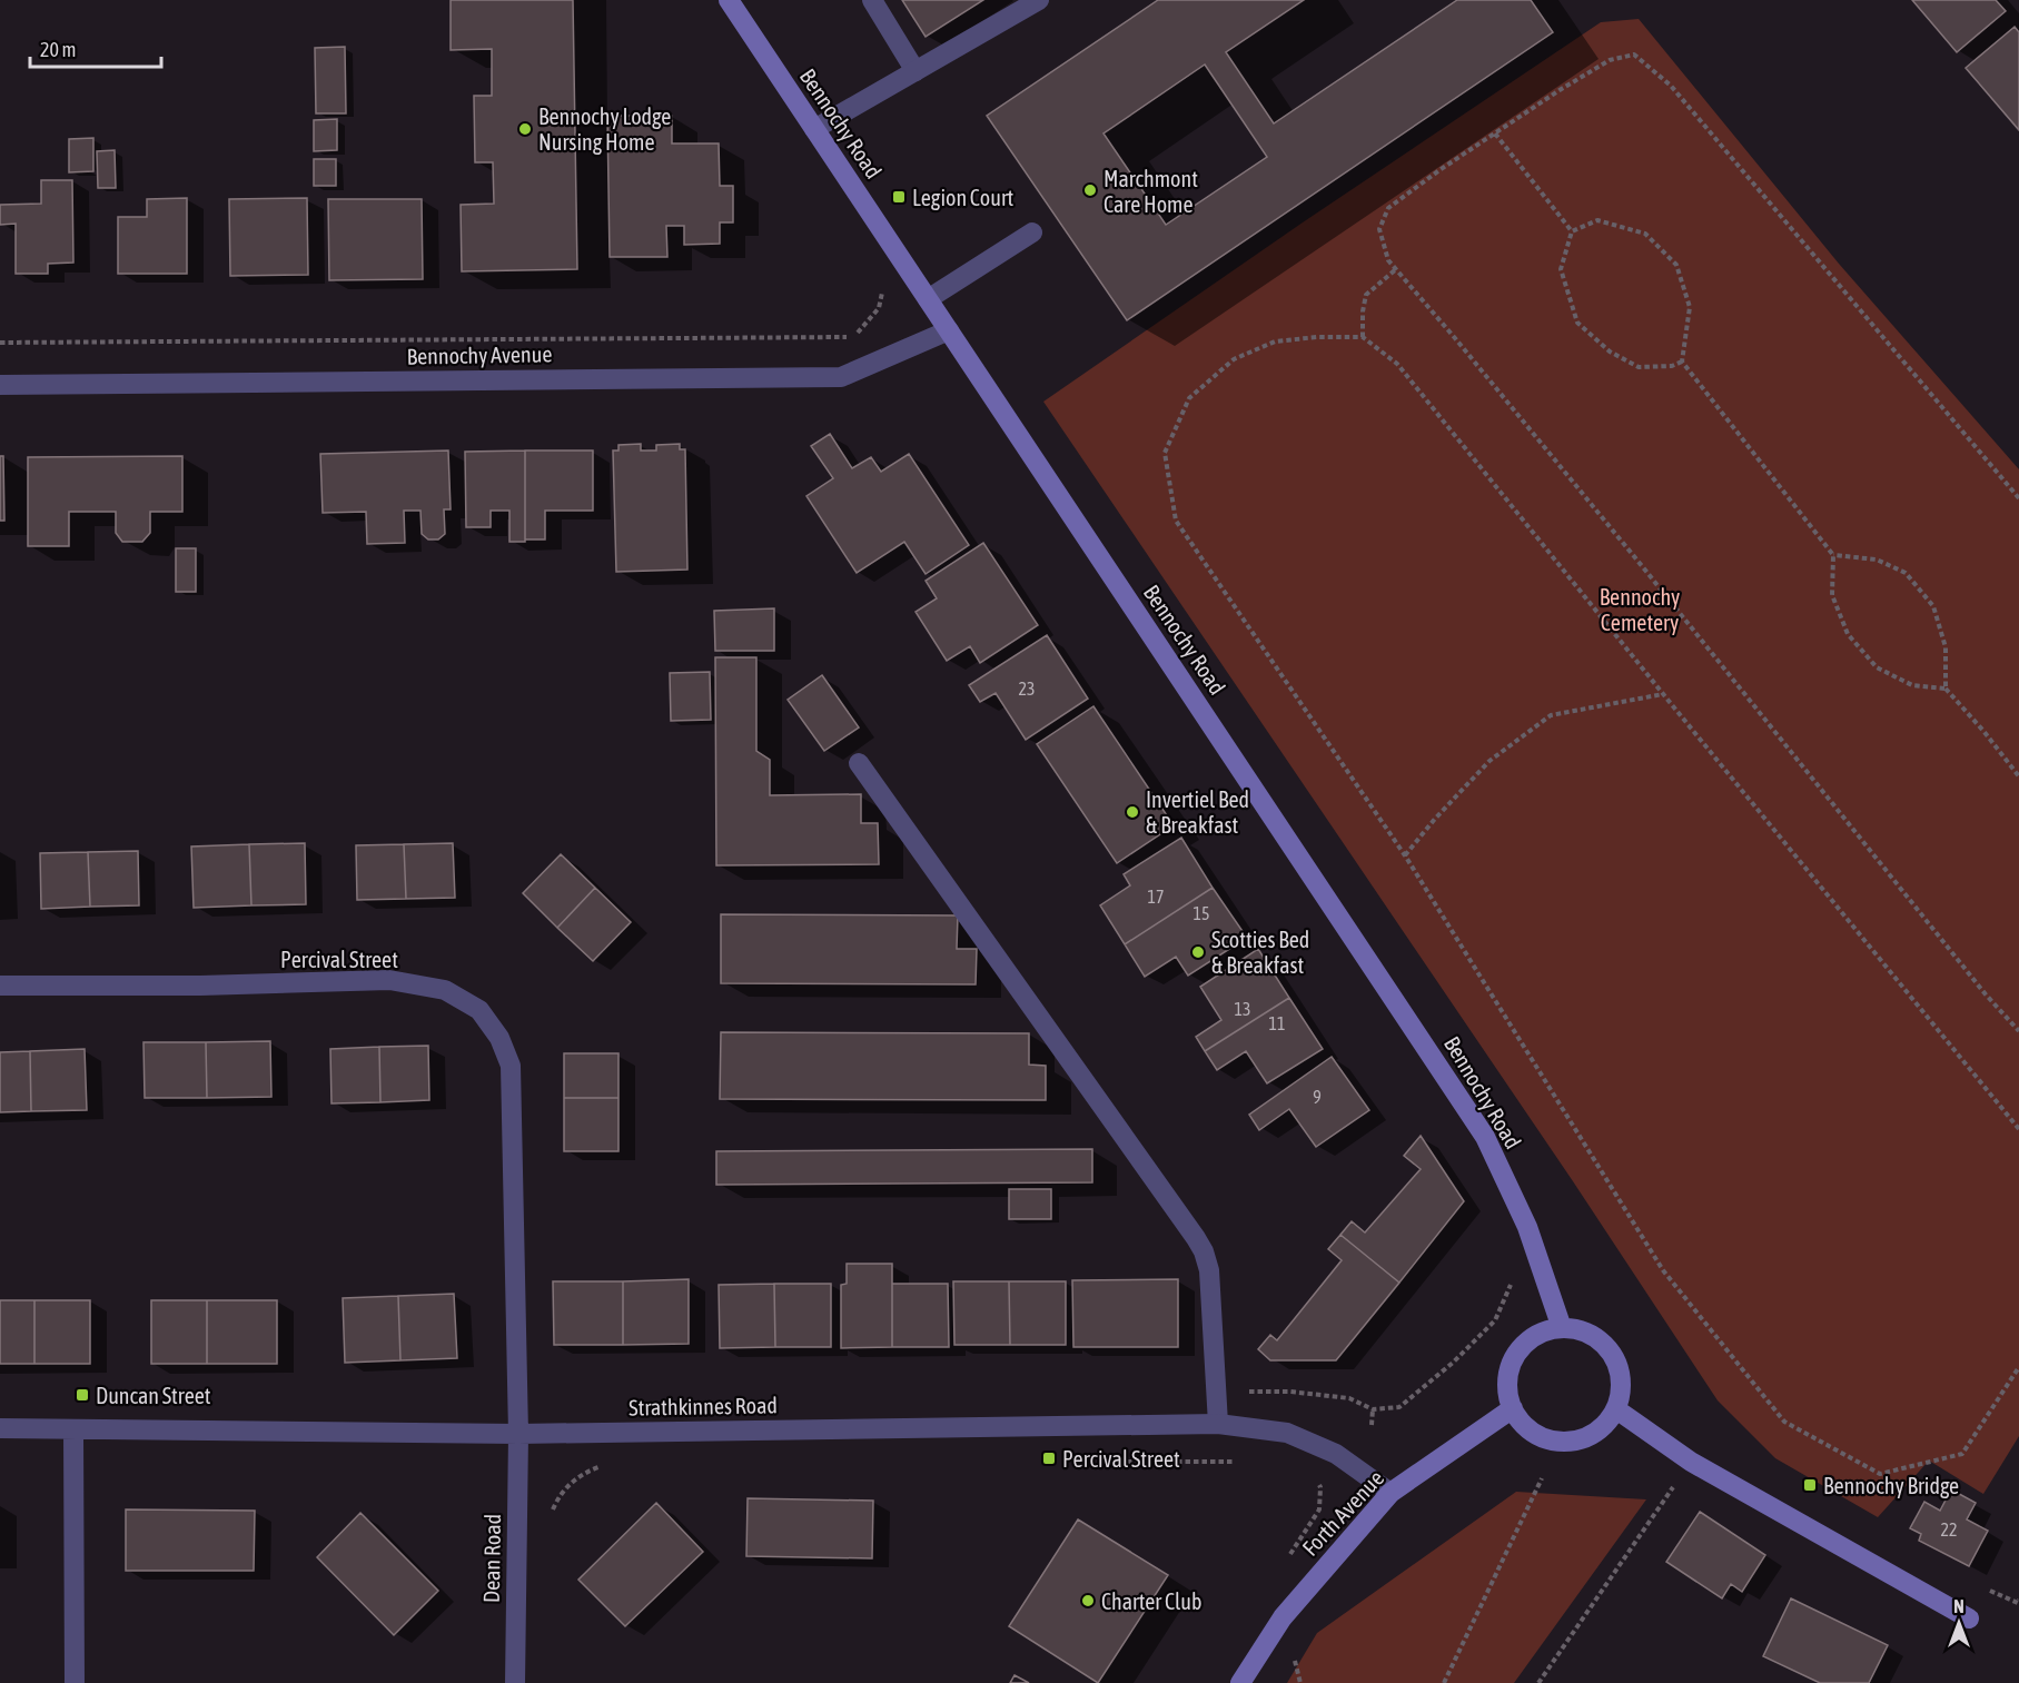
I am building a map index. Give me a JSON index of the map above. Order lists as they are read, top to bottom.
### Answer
{
  "streets": {
    "street": [
      "Bennochy Road",
      "Bennochy Avenue",
      "Percival Street",
      "Strathkinnes Road",
      "Forth Avenue",
      "Dean Road"
    ]
  },
  "crossings": [
    ["Bennochy Road", "Bennochy Avenue"],
    ["Bennochy Road", "Forth Avenue"],
    ["Percival Street", "Strathkinnes Road"],
    ["Percival Street", "Dean Road"],
    ["Strathkinnes Road", "Forth Avenue"],
    ["Strathkinnes Road", "Dean Road"]
  ],
  "parks": ["Bennochy Cemetery"],
  "places": {
    "other": [
      "Bennochy Lodge Nursing Home",
      "Marchmont Care Home",
      "Invertiel Bed & Breakfast",
      "Scotties Bed & Breakfast",
      "Charter Club"
    ],
    "transit": [
      "Legion Court",
      "Duncan Street",
      "Percival Street",
      "Bennochy Bridge"
    ]
  },
  "house_numbers": [
    "23",
    "17",
    "15",
    "13",
    "11",
    "9",
    "22"
  ],
  "scale_bar": "20 m",
  "north": "top"
}
